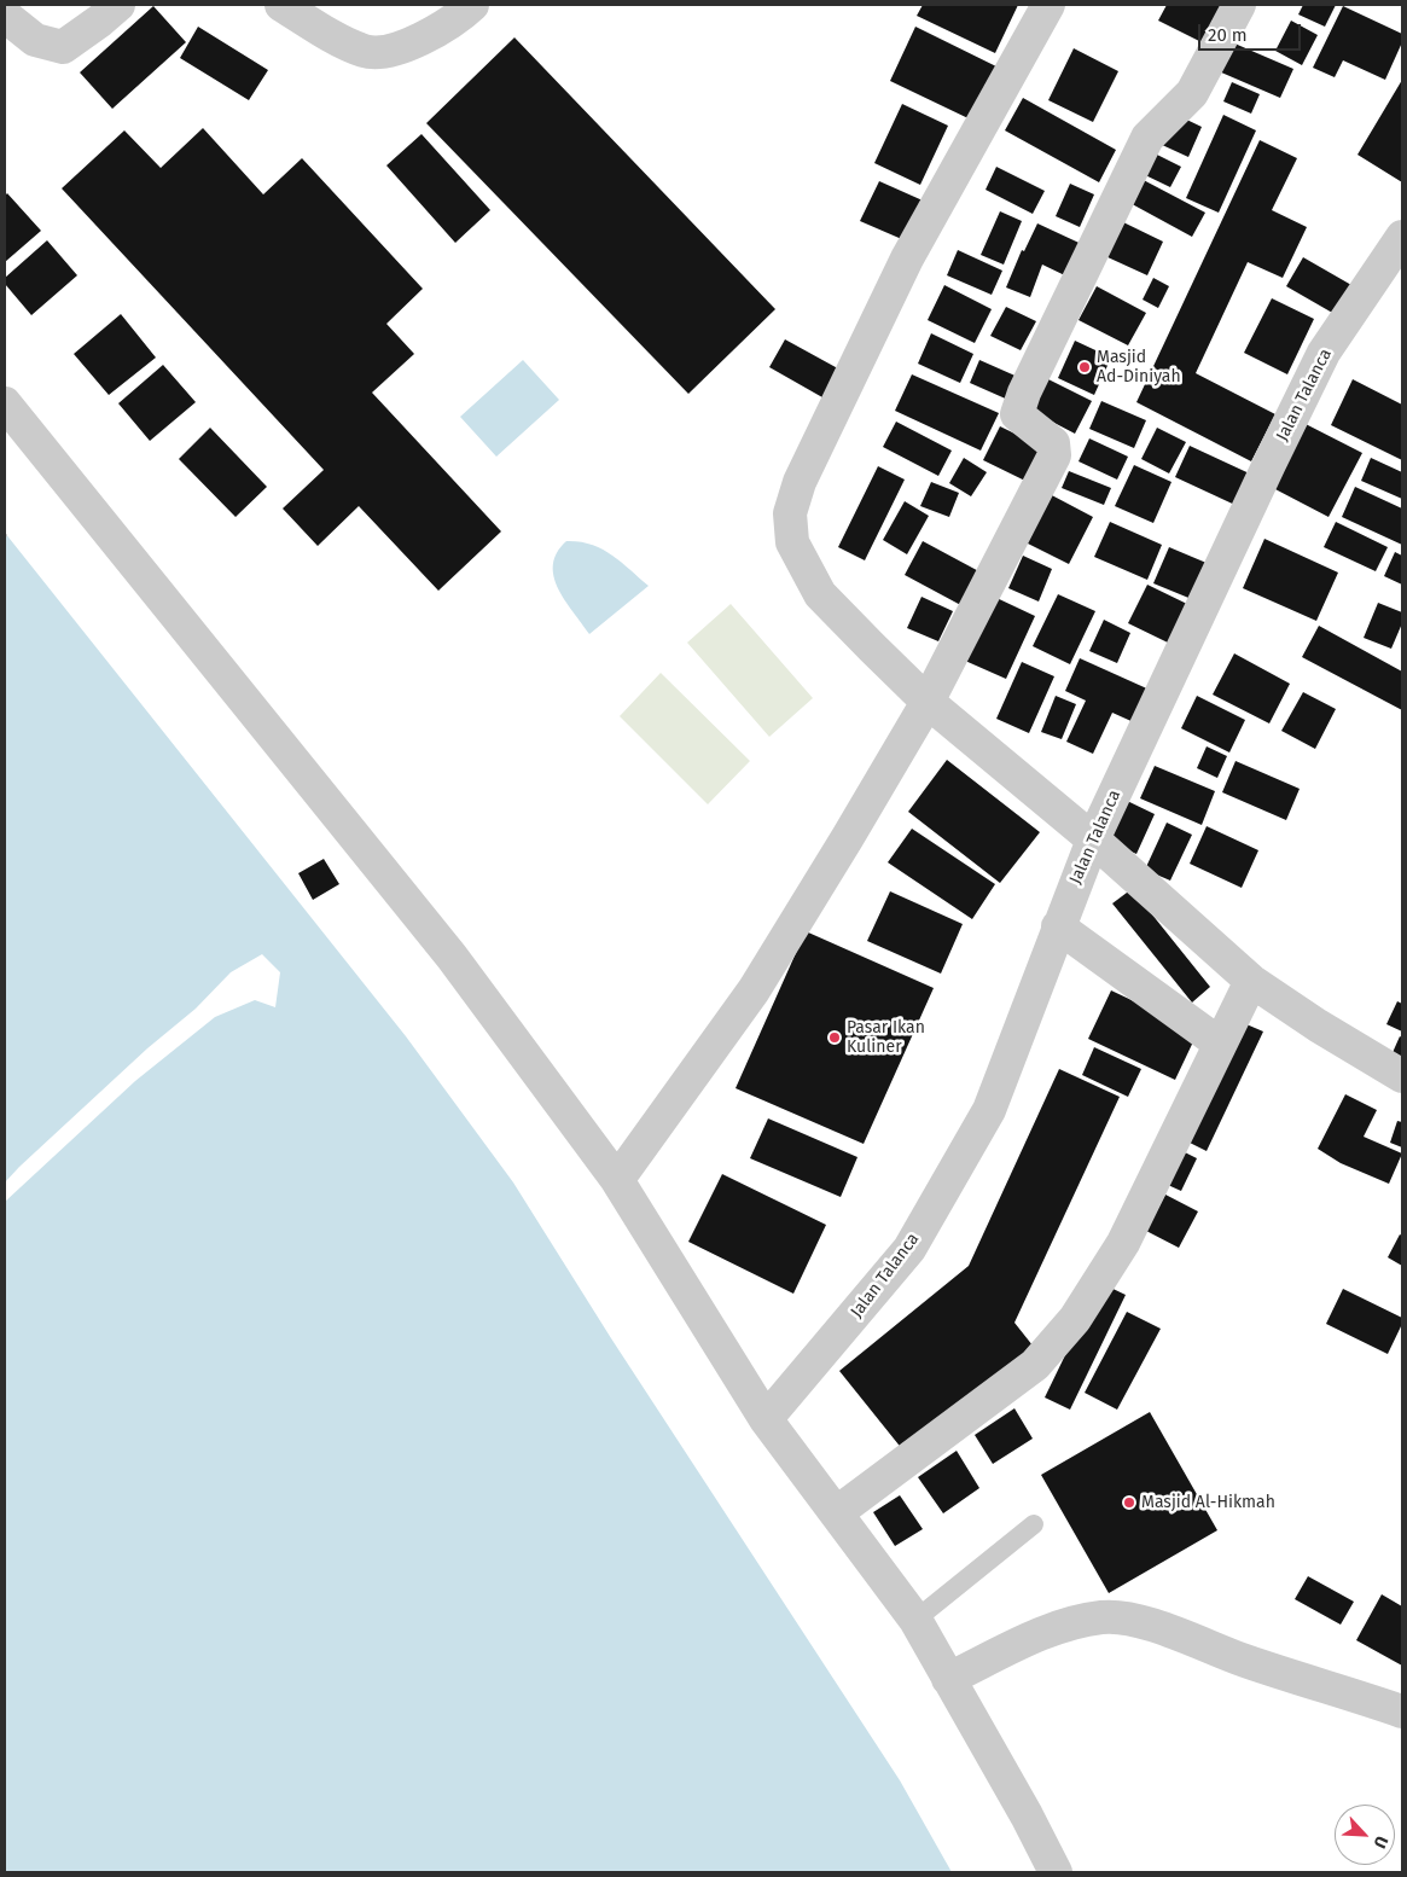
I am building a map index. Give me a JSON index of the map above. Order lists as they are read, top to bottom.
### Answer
{
  "streets": {
    "street": ["Jalan Talanca"]
  },
  "places": ["Masjid Ad-Diniyah", "Pasar Ikan Kuliner", "Masjid Al-Hikmah"],
  "scale_bar": "20 m",
  "north": "bottom right"
}
